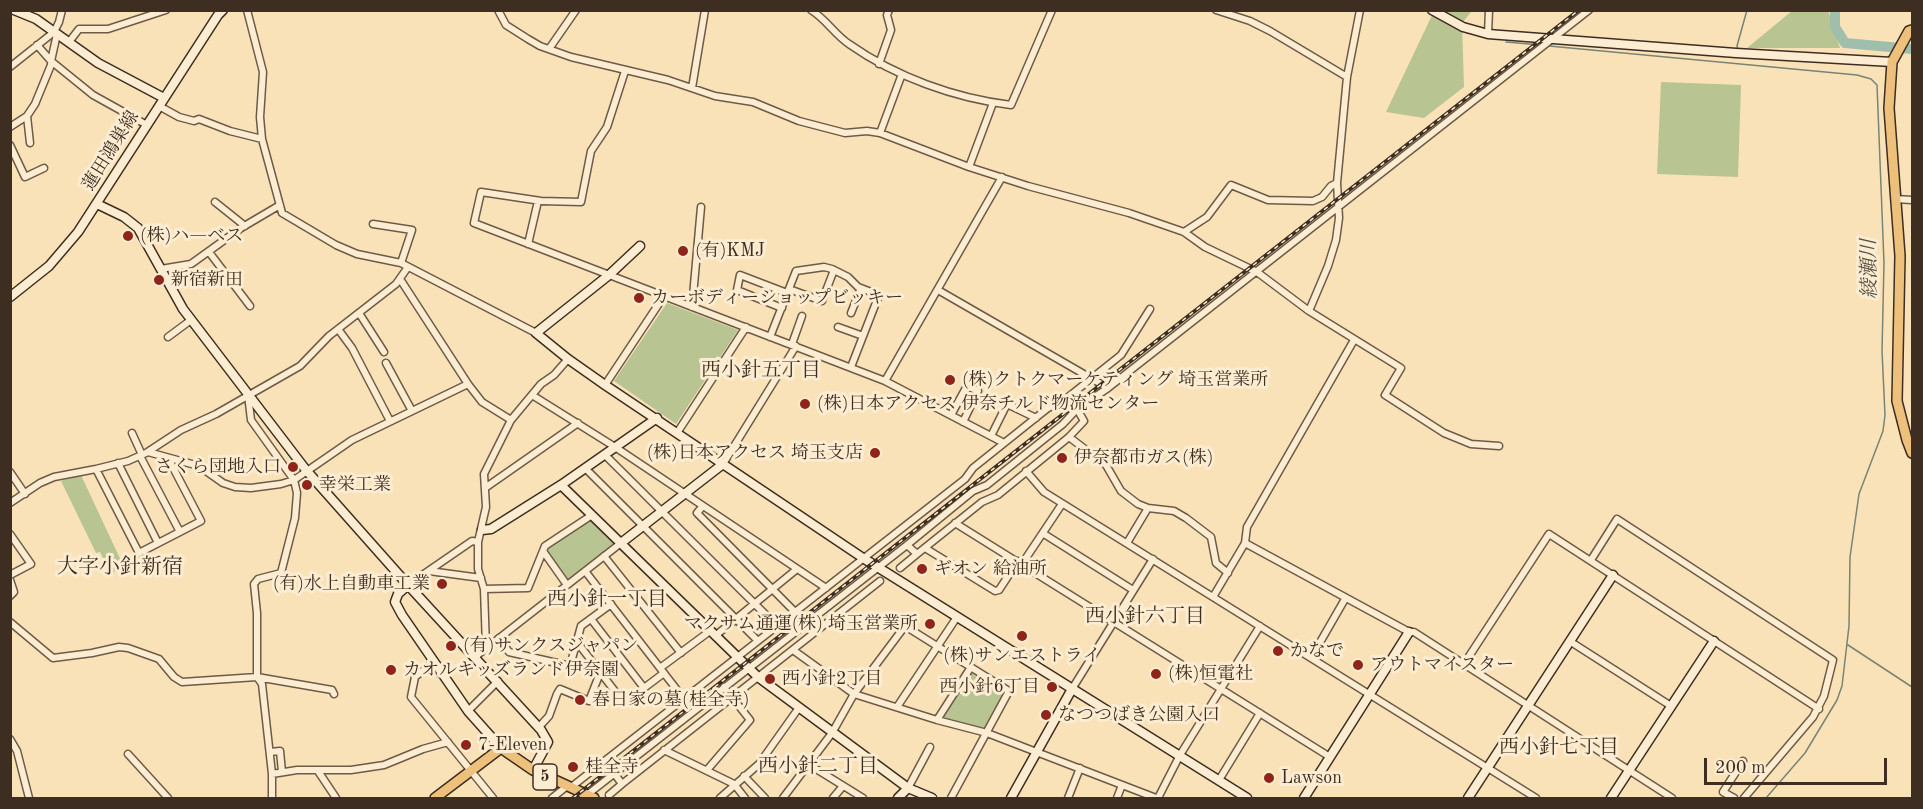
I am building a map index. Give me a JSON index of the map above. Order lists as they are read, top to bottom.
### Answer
{
  "streets": {
    "main road": ["5"],
    "street": ["蓮田鴻巣線"]
  },
  "districts": [
    "西小針五丁目",
    "大字小針新宿",
    "西小針一丁目",
    "西小針六丁目",
    "西小針七丁目",
    "西小針二丁目"
  ],
  "water": ["綾瀬川"],
  "places": [
    "(株)ハ―ベス",
    "(有)KMJ",
    "新宿新田",
    "カーボディーショップビッキー",
    "(株)クトクマーケティング 埼玉営業所",
    "(株)日本アクセス 伊奈チルド物流センター",
    "(株)日本アクセス 埼玉支店",
    "伊奈都市ガス(株)",
    "さくら団地入口",
    "幸栄工業",
    "ギオン 給油所",
    "(有)水上自動車工業",
    "マクサム通運(株) 埼玉営業所",
    "(株)サンエストライ",
    "(有)サンクスジャパン",
    "かなで",
    "アウトマイスター",
    "カオルキッズランド伊奈園",
    "(株)恒電社",
    "西小針2丁目",
    "西小針6丁目",
    "春日家の墓(桂全寺)",
    "なつつばき公園入口",
    "7-Eleven",
    "桂全寺",
    "Lawson"
  ],
  "scale_bar": "200 m"
}
